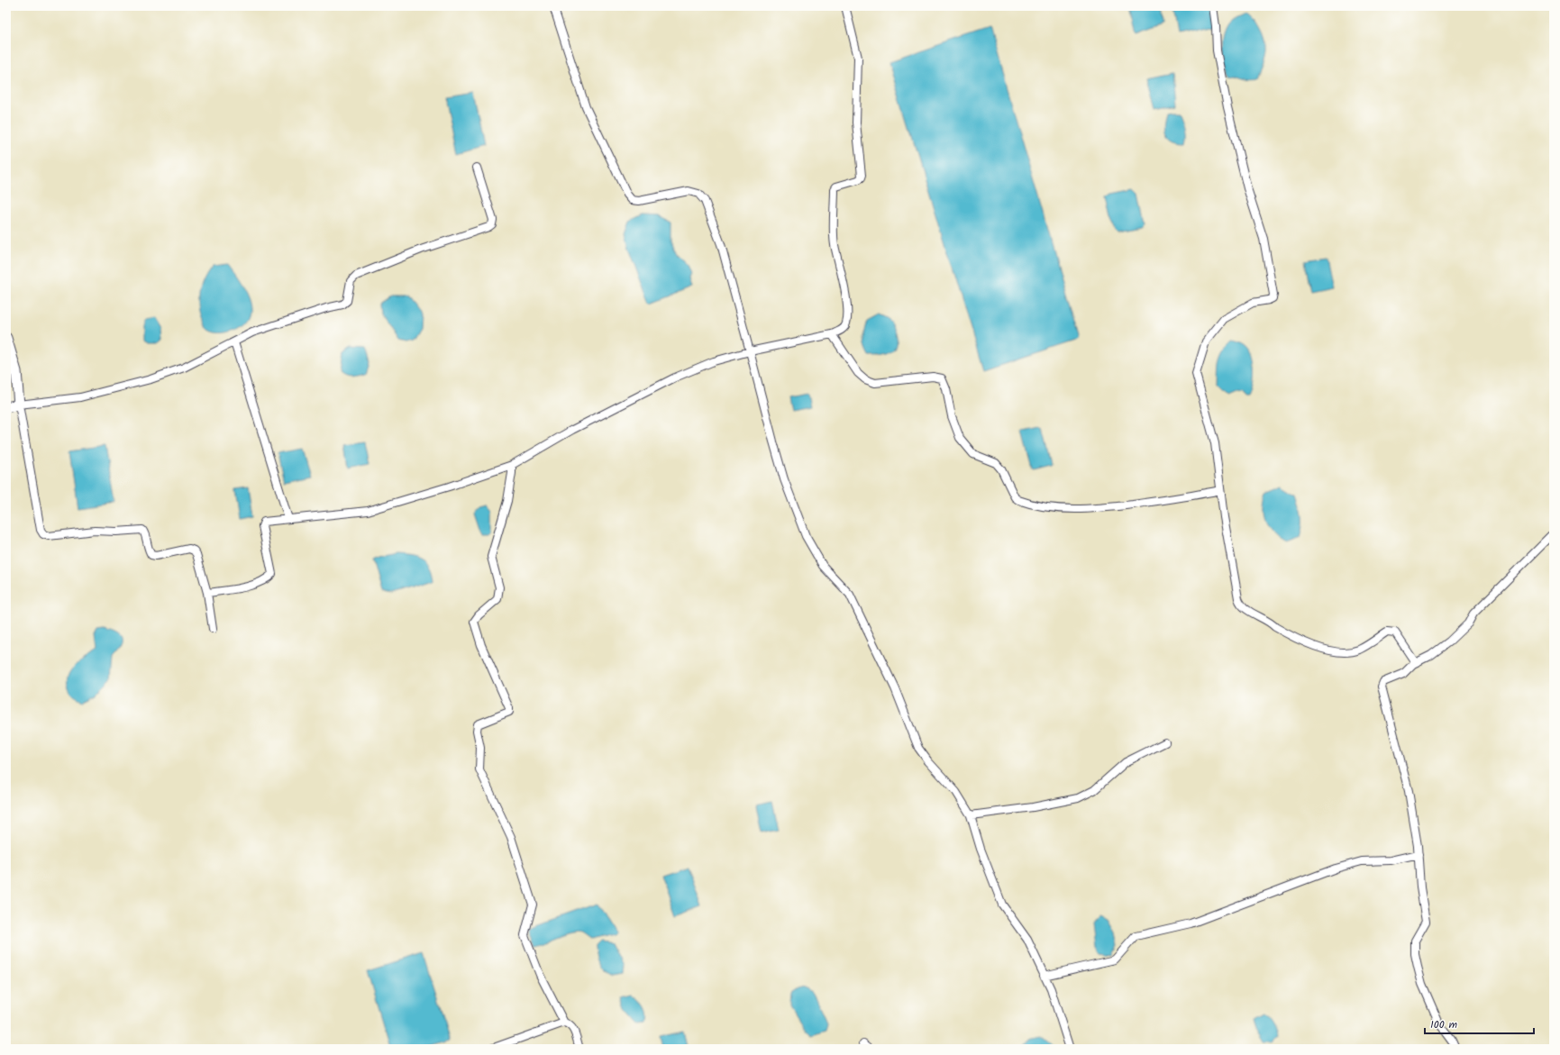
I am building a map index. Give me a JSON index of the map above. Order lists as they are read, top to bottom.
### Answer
{
  "scale_bar": "100 m"
}
